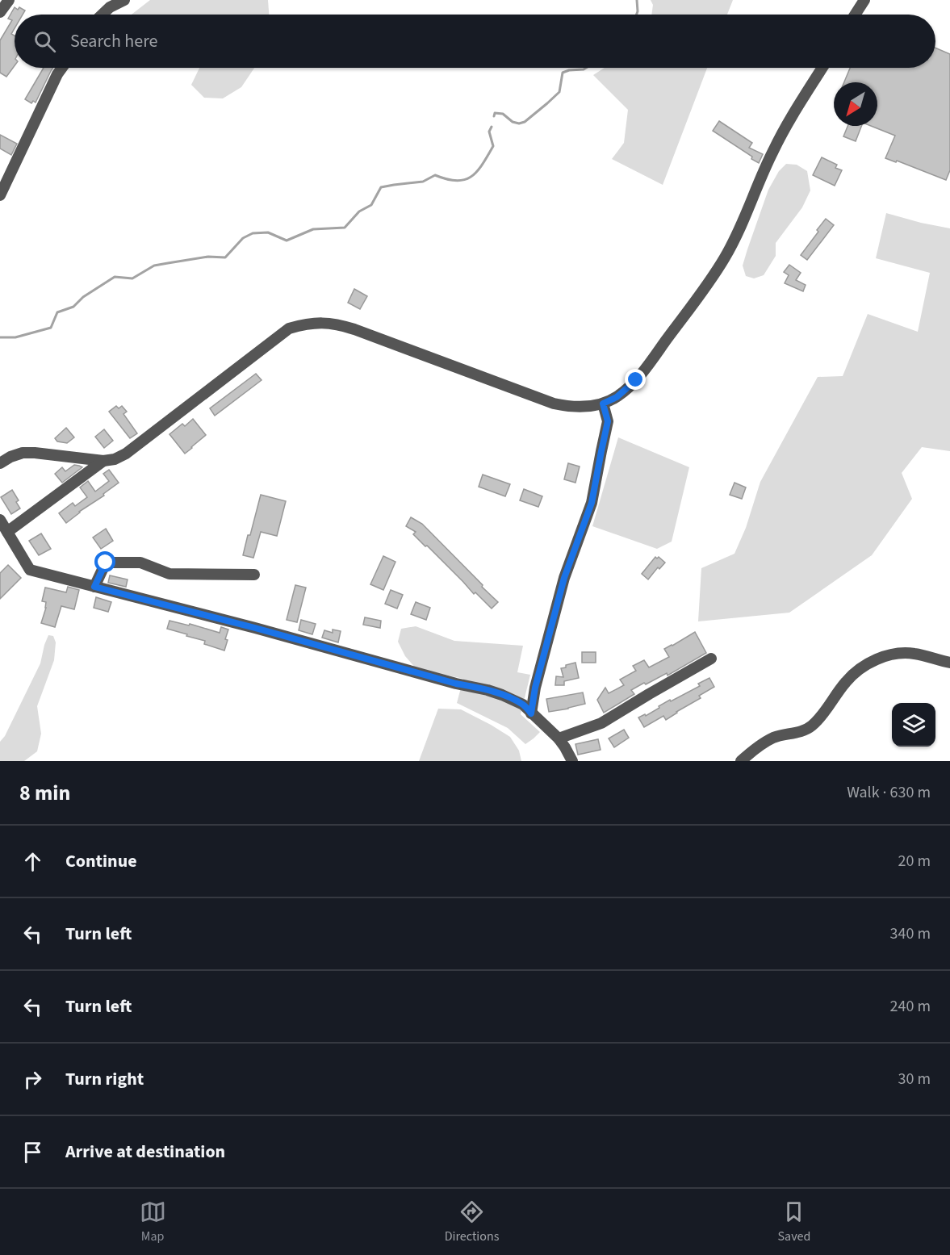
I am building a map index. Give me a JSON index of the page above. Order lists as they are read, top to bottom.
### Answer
{
  "north": "bottom left",
  "page": {
    "search": "Search here",
    "heading": ["8 min", "Walk · 630 m"],
    "list": [
      ["Continue", "20 m"],
      ["Turn left", "340 m"],
      ["Turn left", "240 m"],
      ["Turn right", "30 m"],
      "Arrive at destination"
    ],
    "nav": ["Map", "Directions", "Saved"]
  }
}
